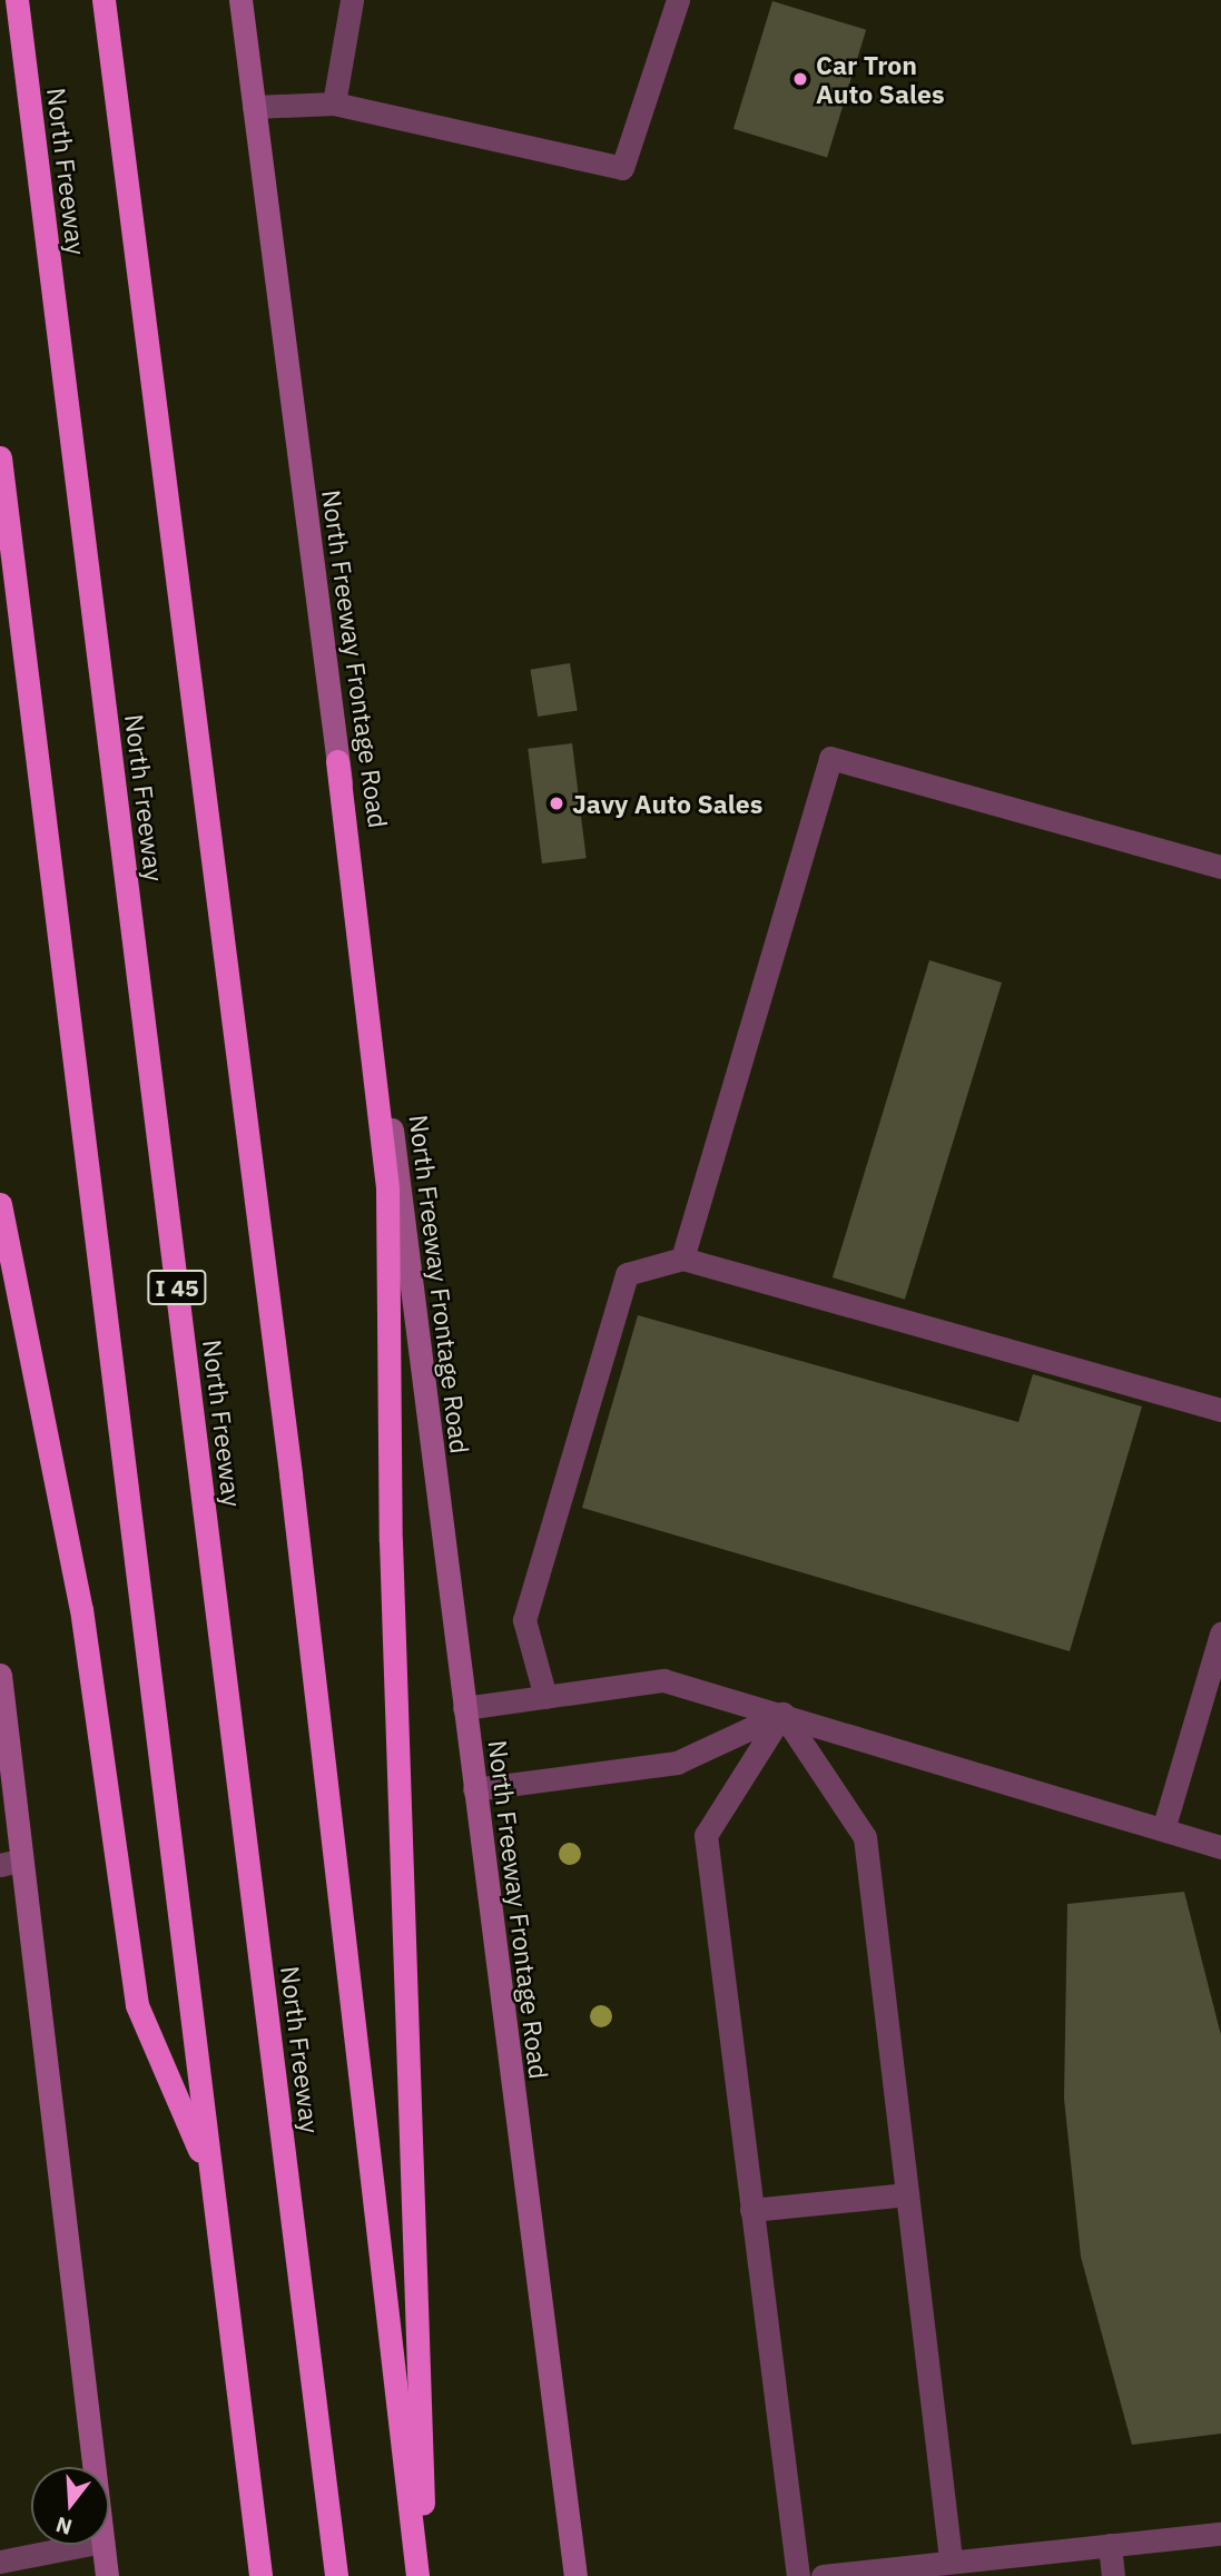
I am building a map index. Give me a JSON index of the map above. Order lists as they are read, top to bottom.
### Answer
{
  "streets": {
    "highway": ["North Freeway", "I 45"],
    "main road": ["North Freeway Frontage Road"]
  },
  "places": ["Car Tron Auto Sales", "Javy Auto Sales"],
  "north": "bottom"
}
